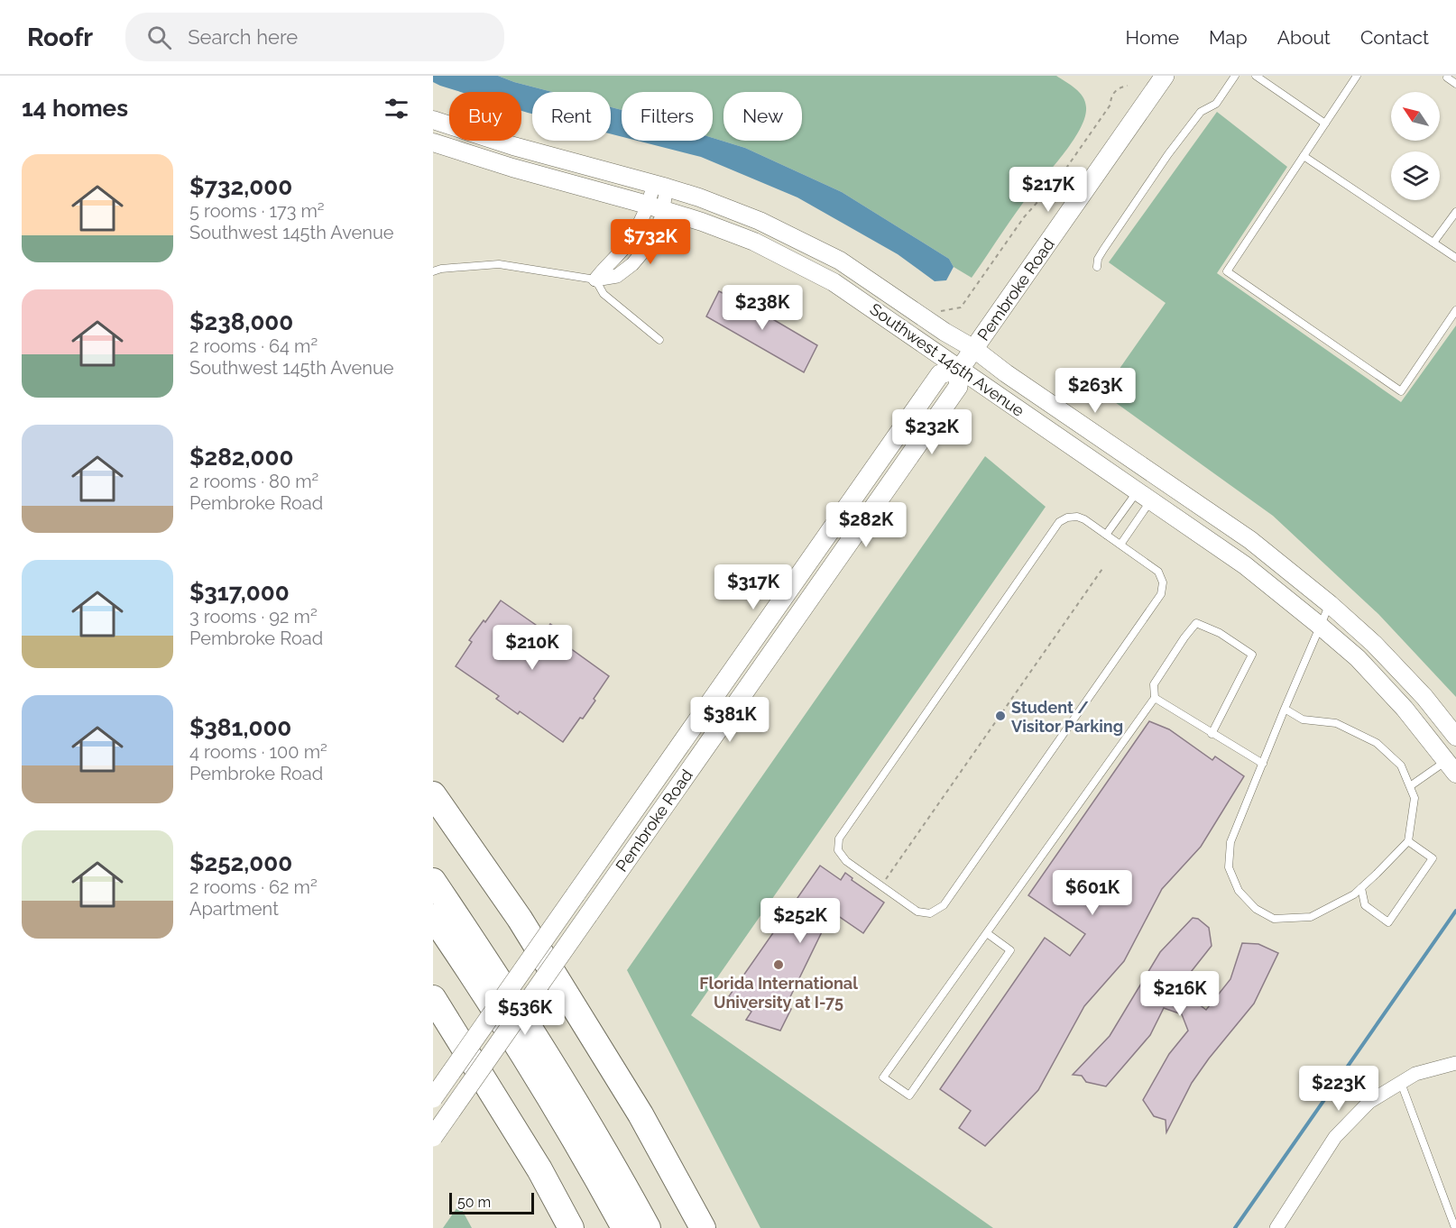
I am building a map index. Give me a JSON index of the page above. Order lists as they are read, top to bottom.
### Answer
{
  "streets": {
    "main road": ["Pembroke Road"],
    "street": ["Southwest 145th Avenue"]
  },
  "crossings": [
    ["Pembroke Road", "Southwest 145th Avenue"]
  ],
  "places": ["Student / Visitor Parking", "Florida International University at I-75"],
  "scale_bar": "50 m",
  "north": "top left",
  "page": {
    "header": "Roofr",
    "search": "Search here",
    "nav": [
      "Home",
      "Map",
      "About",
      "Contact"
    ],
    "heading": "14 homes",
    "chip": [
      "Buy",
      "Rent",
      "Filters",
      "New"
    ],
    "list": [
      {
        "name": "$732,000",
        "note": "5 rooms · 173 m² · Southwest 145th Avenue"
      },
      {
        "name": "$238,000",
        "note": "2 rooms · 64 m² · Southwest 145th Avenue"
      },
      {
        "name": "$282,000",
        "note": "2 rooms · 80 m² · Pembroke Road"
      },
      {
        "name": "$317,000",
        "note": "3 rooms · 92 m² · Pembroke Road"
      },
      {
        "name": "$381,000",
        "note": "4 rooms · 100 m² · Pembroke Road"
      },
      {
        "name": "$252,000",
        "note": "2 rooms · 62 m² · Apartment"
      }
    ],
    "price": [
      "$217K",
      "$732K",
      "$238K",
      "$263K",
      "$232K",
      "$282K",
      "$317K",
      "$210K",
      "$381K",
      "$601K",
      "$252K",
      "$216K",
      "$536K",
      "$223K"
    ],
    "scale": "50 m"
  }
}
